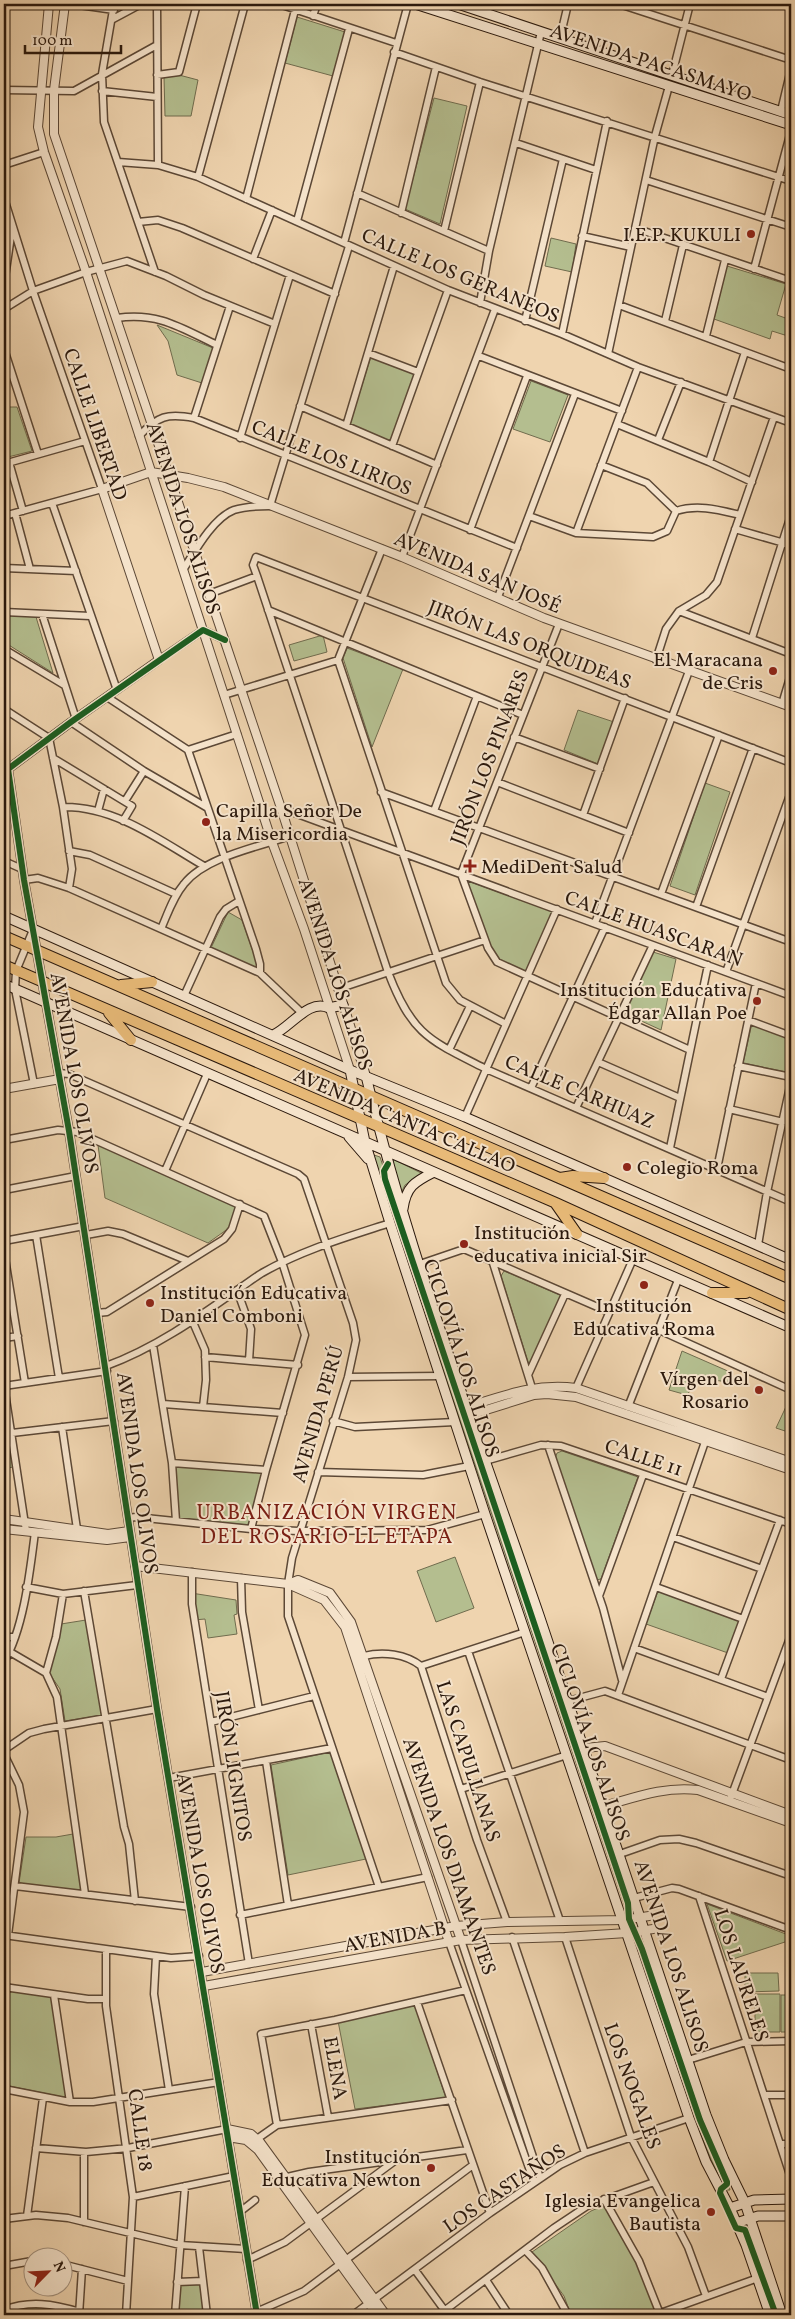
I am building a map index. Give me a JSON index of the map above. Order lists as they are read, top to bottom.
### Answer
{
  "streets": {
    "highway": ["AVENIDA CANTA CALLAO"],
    "main road": ["AVENIDA PACASMAYO", "AVENIDA LOS ALISOS"],
    "street": [
      "CALLE LOS GERANEOS",
      "CALLE LIBERTAD",
      "CALLE LOS LIRIOS",
      "AVENIDA SAN JOSÉ",
      "JIRÓN LAS ORQUIDEAS",
      "JIRÓN LOS PINARES",
      "CALLE HUASCARAN",
      "AVENIDA LOS OLIVOS",
      "CALLE CARHUAZ",
      "AVENIDA PERÚ",
      "CALLE 11",
      "LAS CAPULLANAS",
      "JIRÓN LIGNITOS",
      "AVENIDA LOS DIAMANTES",
      "AVENIDA B",
      "LOS LAURELES",
      "ELENA",
      "LOS NOGALES",
      "CALLE 18",
      "LOS CASTAÑOS"
    ],
    "cycle path": ["CICLOVÍA LOS ALISOS"]
  },
  "crossings": [
    ["CALLE LIBERTAD", "AVENIDA LOS OLIVOS"],
    ["CALLE LOS LIRIOS", "AVENIDA LOS ALISOS"],
    ["AVENIDA LOS ALISOS", "AVENIDA SAN JOSÉ"],
    ["AVENIDA LOS ALISOS", "CALLE HUASCARAN"],
    ["AVENIDA LOS ALISOS", "AVENIDA CANTA CALLAO"],
    ["AVENIDA LOS ALISOS", "CALLE 11"],
    ["AVENIDA LOS ALISOS", "AVENIDA B"],
    ["AVENIDA LOS ALISOS", "LOS CASTAÑOS"],
    ["AVENIDA SAN JOSÉ", "JIRÓN LOS PINARES"],
    ["JIRÓN LAS ORQUIDEAS", "JIRÓN LOS PINARES"],
    ["JIRÓN LAS ORQUIDEAS", "CALLE CARHUAZ"],
    ["JIRÓN LOS PINARES", "CALLE HUASCARAN"],
    ["CALLE HUASCARAN", "CALLE CARHUAZ"],
    ["AVENIDA LOS OLIVOS", "AVENIDA CANTA CALLAO"],
    ["AVENIDA LOS OLIVOS", "AVENIDA PERÚ"],
    ["AVENIDA LOS OLIVOS", "AVENIDA LOS DIAMANTES"],
    ["AVENIDA LOS OLIVOS", "AVENIDA B"],
    ["AVENIDA PERÚ", "AVENIDA LOS DIAMANTES"],
    ["LAS CAPULLANAS", "AVENIDA LOS DIAMANTES"],
    ["LAS CAPULLANAS", "AVENIDA B"],
    ["JIRÓN LIGNITOS", "AVENIDA LOS DIAMANTES"],
    ["JIRÓN LIGNITOS", "AVENIDA B"],
    ["AVENIDA LOS DIAMANTES", "AVENIDA B"],
    ["AVENIDA LOS DIAMANTES", "LOS CASTAÑOS"],
    ["AVENIDA B", "LOS NOGALES"],
    ["LOS NOGALES", "LOS CASTAÑOS"]
  ],
  "districts": ["URBANIZACIÓN VIRGEN DEL ROSARIO LL ETAPA"],
  "places": {
    "other": [
      "I.E.P. KUKULI",
      "El Maracana de Cris",
      "Capilla Señor De la Misericordia",
      "Institución Educativa Édgar Allan Poe",
      "Colegio Roma",
      "Institución educativa inicial Sir",
      "Institución Educativa Roma",
      "Institución Educativa Daniel Comboni",
      "Vírgen del Rosario",
      "Institución Educativa Newton",
      "Iglesia Evangelica Bautista"
    ],
    "health": ["MediDent Salud"]
  },
  "scale_bar": "100 m",
  "north": "top right"
}
